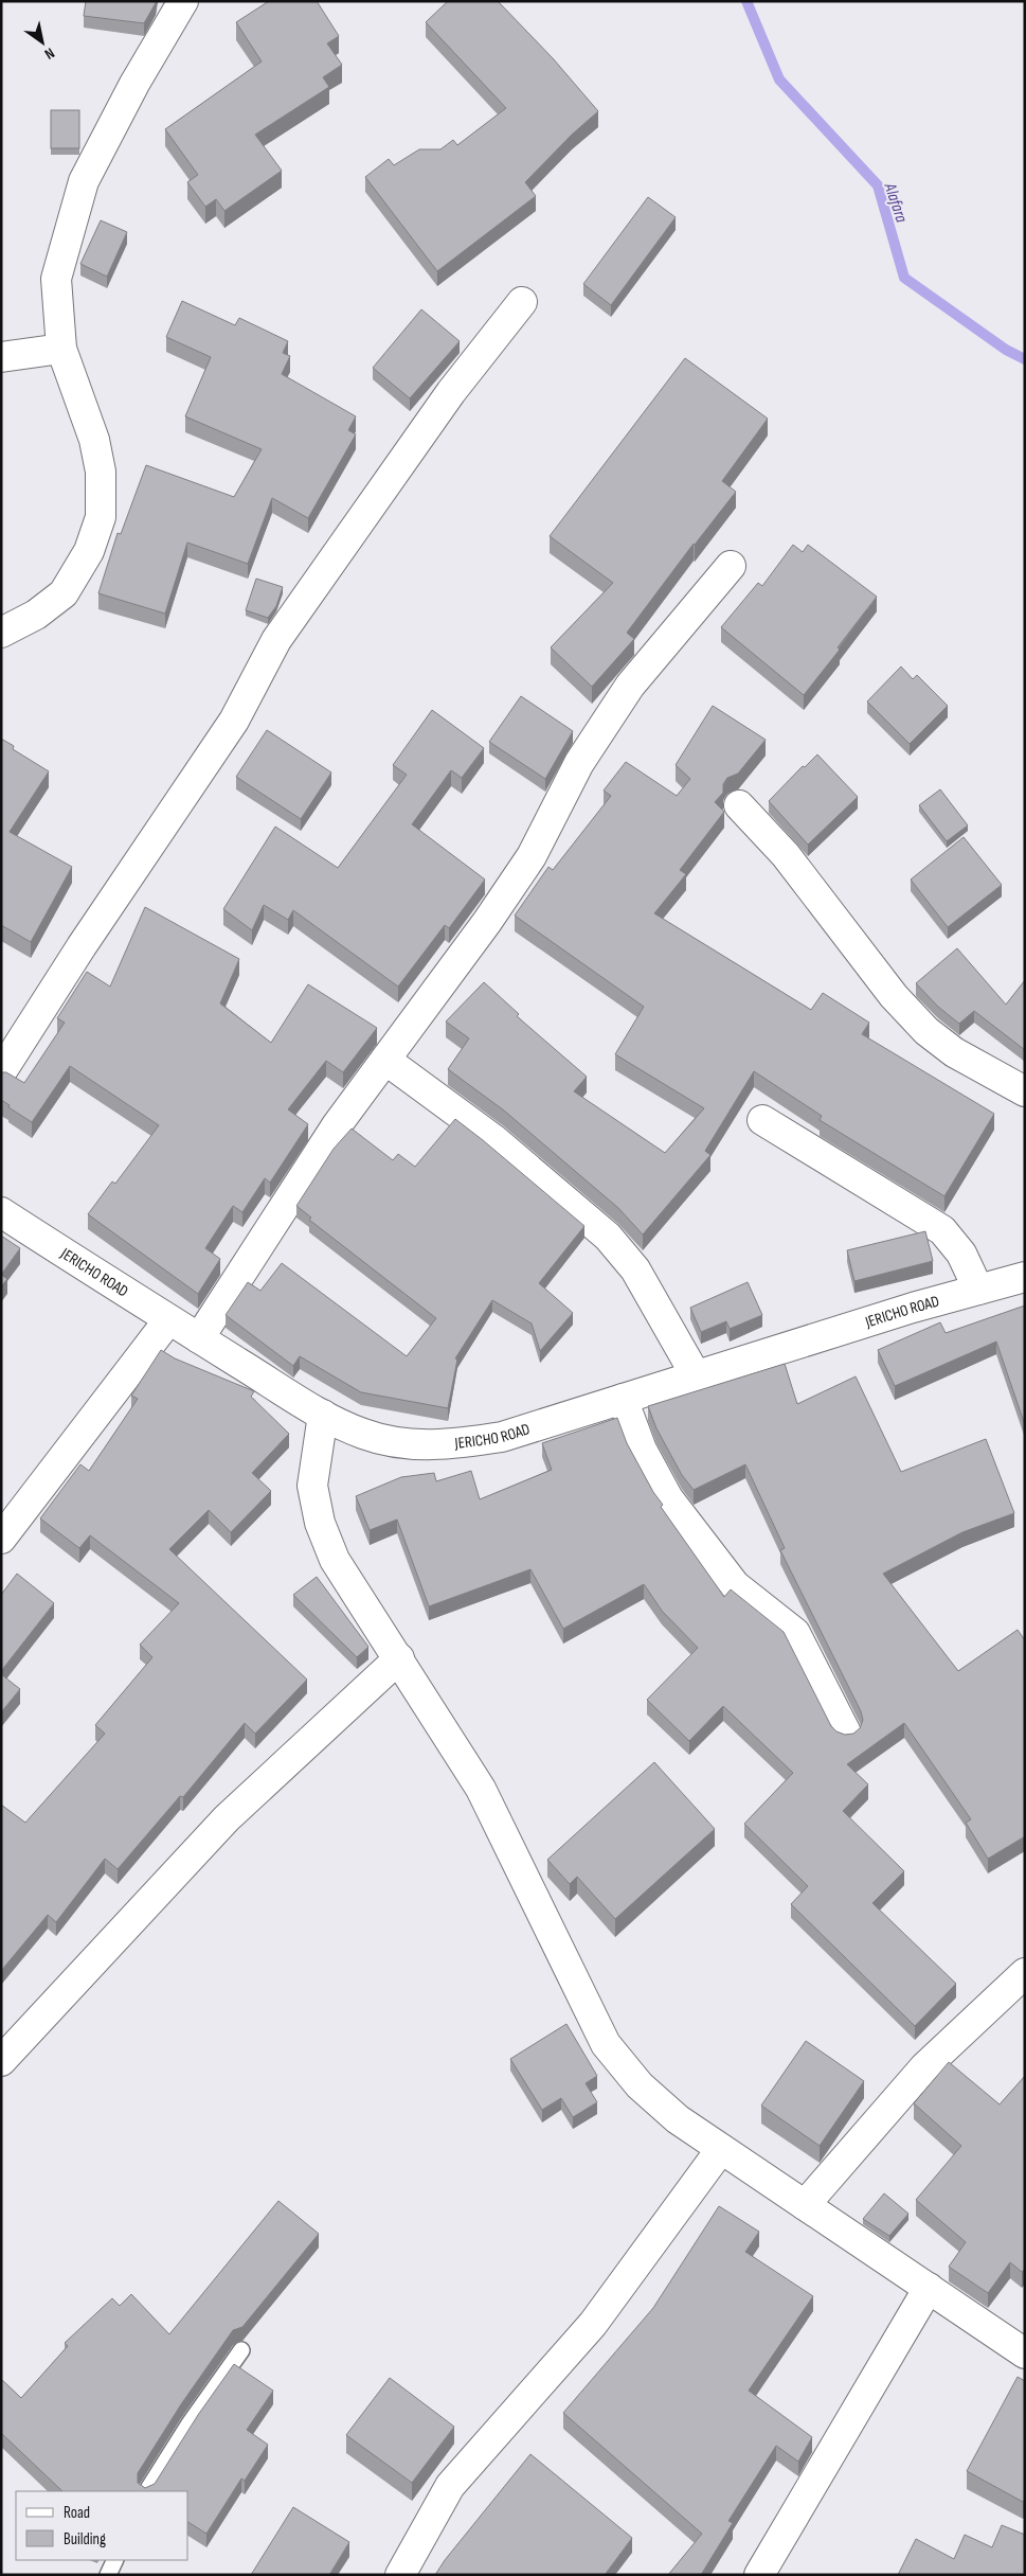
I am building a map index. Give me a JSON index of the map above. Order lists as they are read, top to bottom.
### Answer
{
  "streets": {
    "street": ["JERICHO ROAD"]
  },
  "water": ["Alafara"],
  "legend": ["Road", "Building"],
  "north": "bottom right"
}
